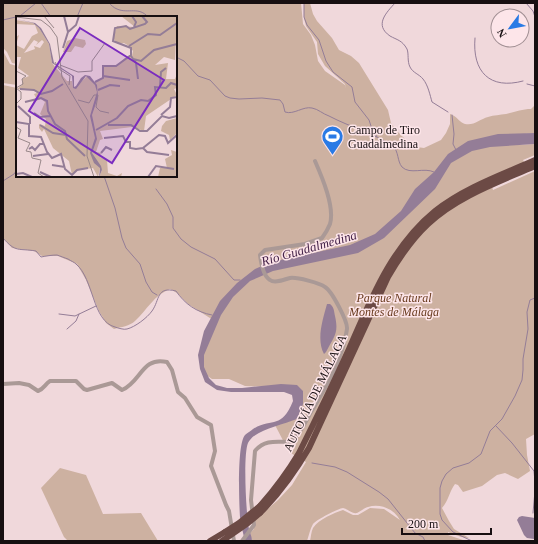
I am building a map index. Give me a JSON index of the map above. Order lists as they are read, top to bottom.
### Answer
{
  "streets": {
    "highway": ["AUTOVÍA DE MÁLAGA"]
  },
  "water": ["Río Guadalmedina"],
  "parks": ["Parque Natural Montes de Málaga"],
  "places": {
    "sports": ["Campo de Tiro Guadalmedina"]
  },
  "scale_bar": "200 m",
  "north": "bottom left"
}
